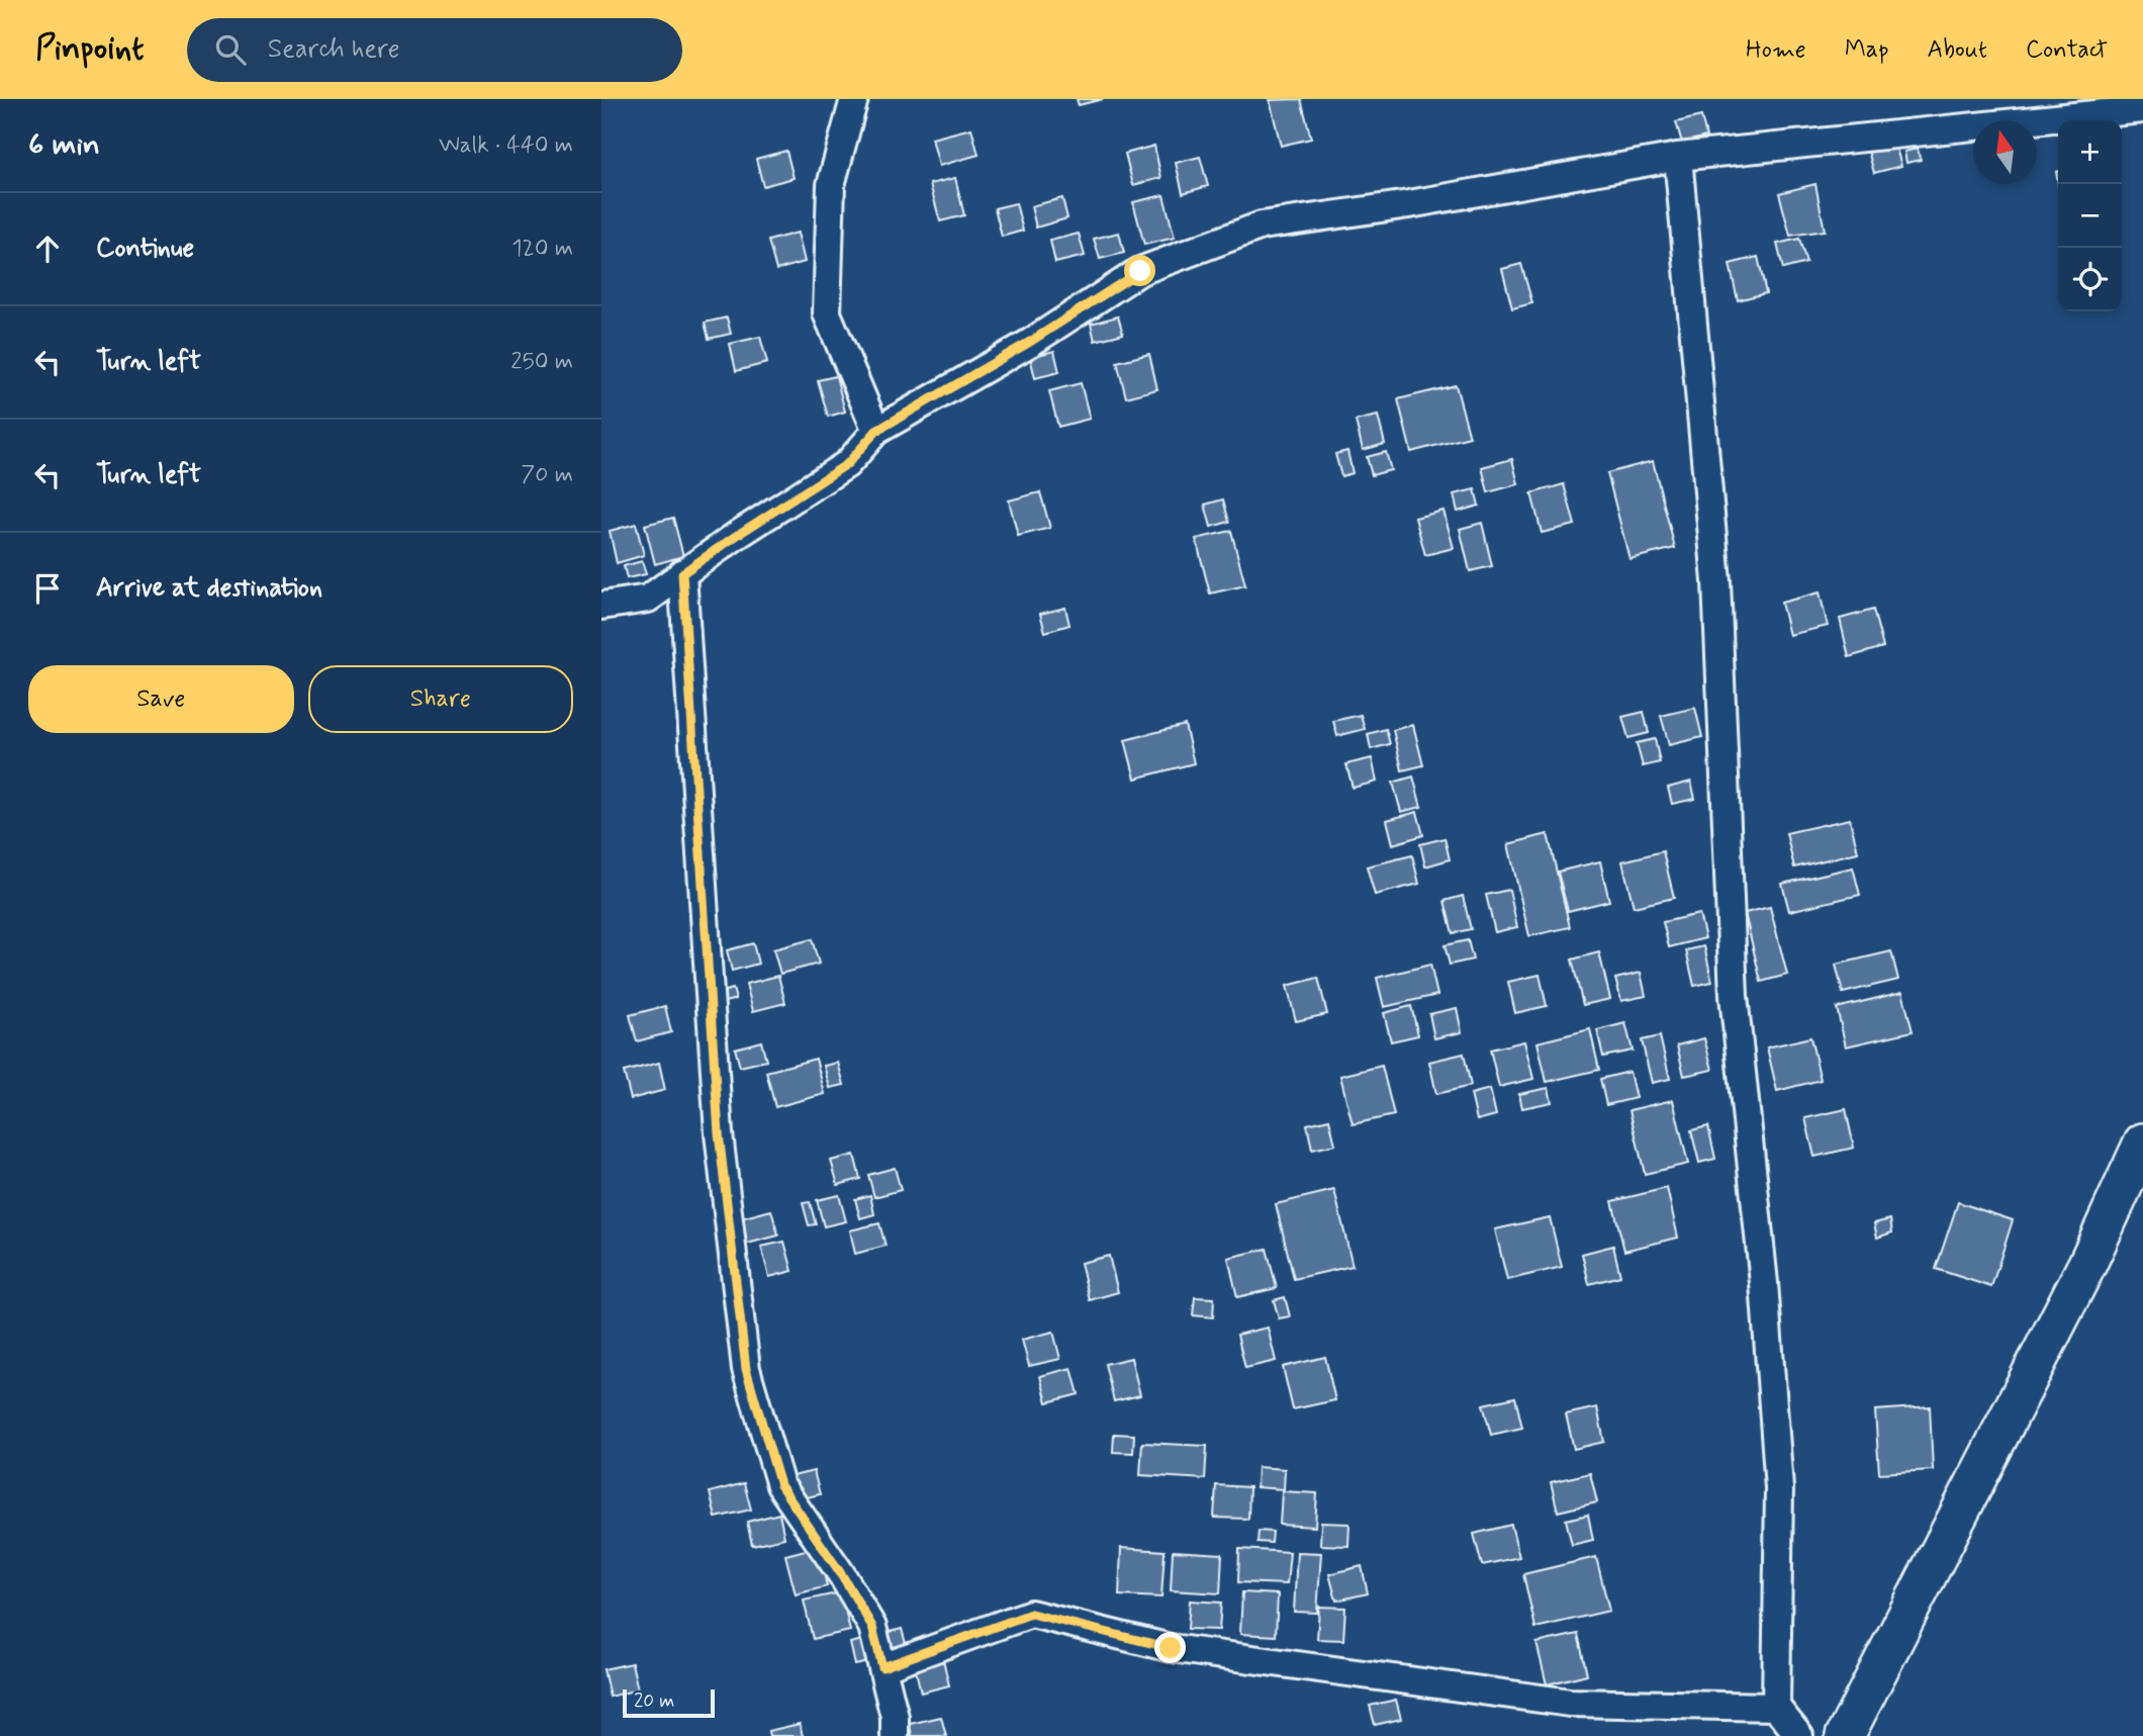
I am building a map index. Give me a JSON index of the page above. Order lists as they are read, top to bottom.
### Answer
{
  "scale_bar": "20 m",
  "north": "top",
  "page": {
    "header": "Pinpoint",
    "search": "Search here",
    "nav": [
      "Home",
      "Map",
      "About",
      "Contact"
    ],
    "heading": ["6 min", "Walk · 440 m"],
    "map_buttons": ["+", "−"],
    "list": [
      ["Continue", "120 m"],
      ["Turn left", "250 m"],
      ["Turn left", "70 m"],
      "Arrive at destination"
    ],
    "buttons": ["Save", "Share"],
    "scale": "20 m"
  }
}
